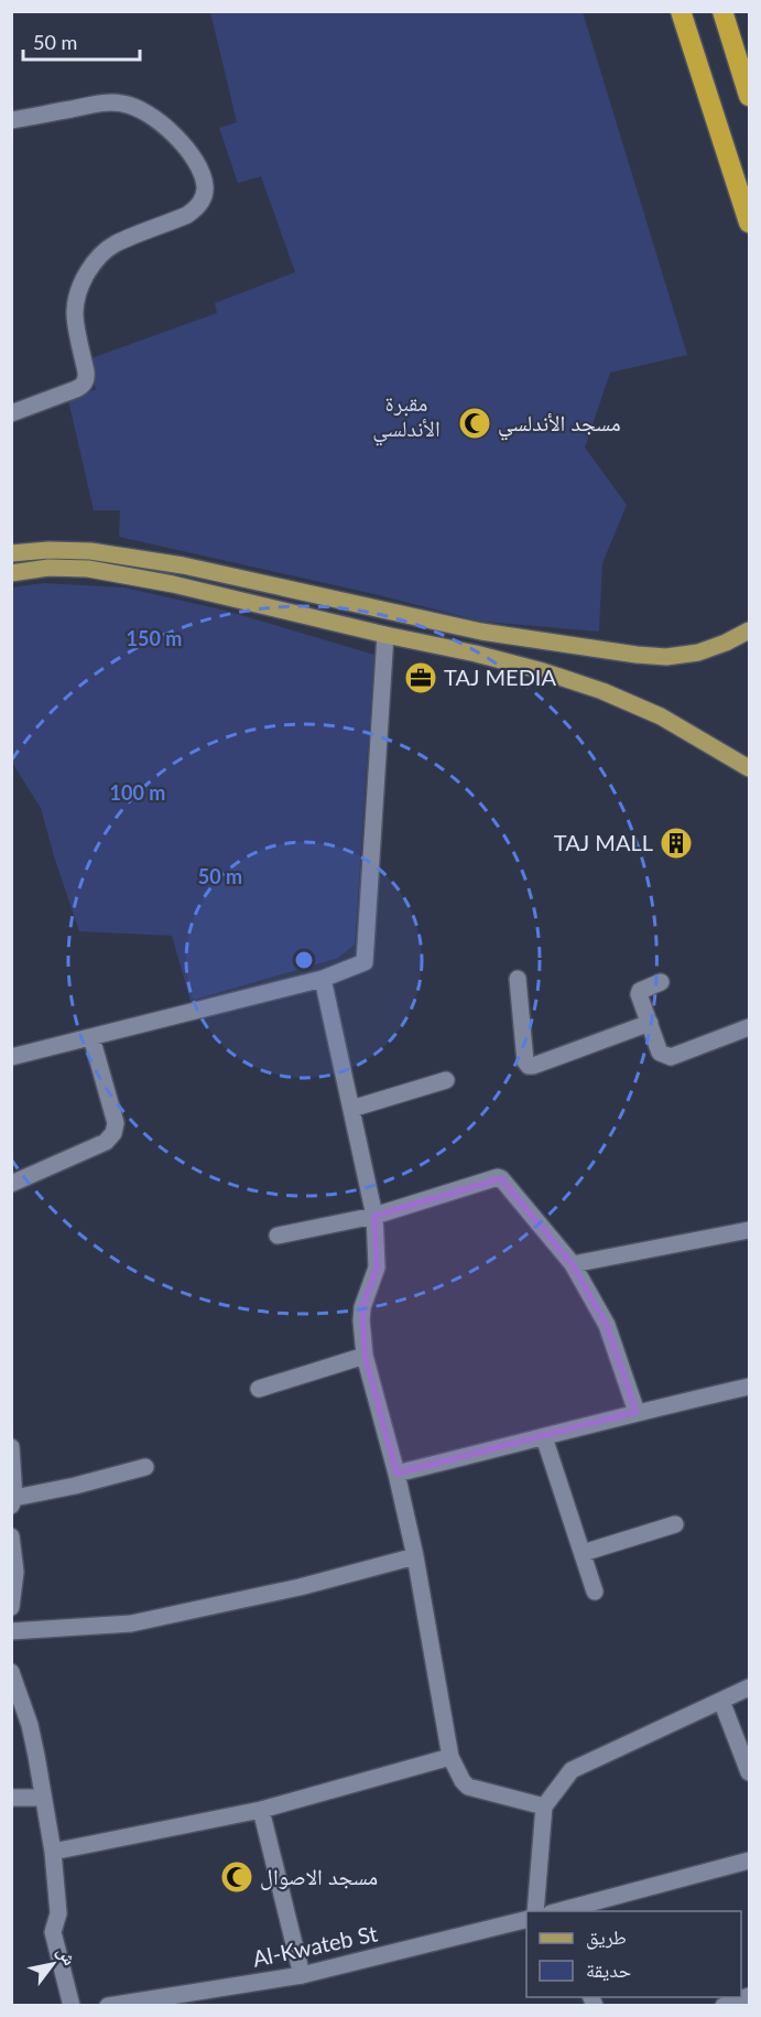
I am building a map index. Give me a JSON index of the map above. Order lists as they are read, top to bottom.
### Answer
{
  "streets": {
    "street": ["Al-Kwateb St"]
  },
  "parks": ["مقبرة الأندلسي"],
  "places": {
    "mosque": ["مسجد الأندلسي", "مسجد الاصوال"],
    "office": ["TAJ MEDIA"],
    "building": ["TAJ MALL"]
  },
  "legend": ["طريق", "حديقة"],
  "scale_bar": "50 m",
  "north": "top right",
  "rings": ["150 m", "100 m", "50 m"]
}
